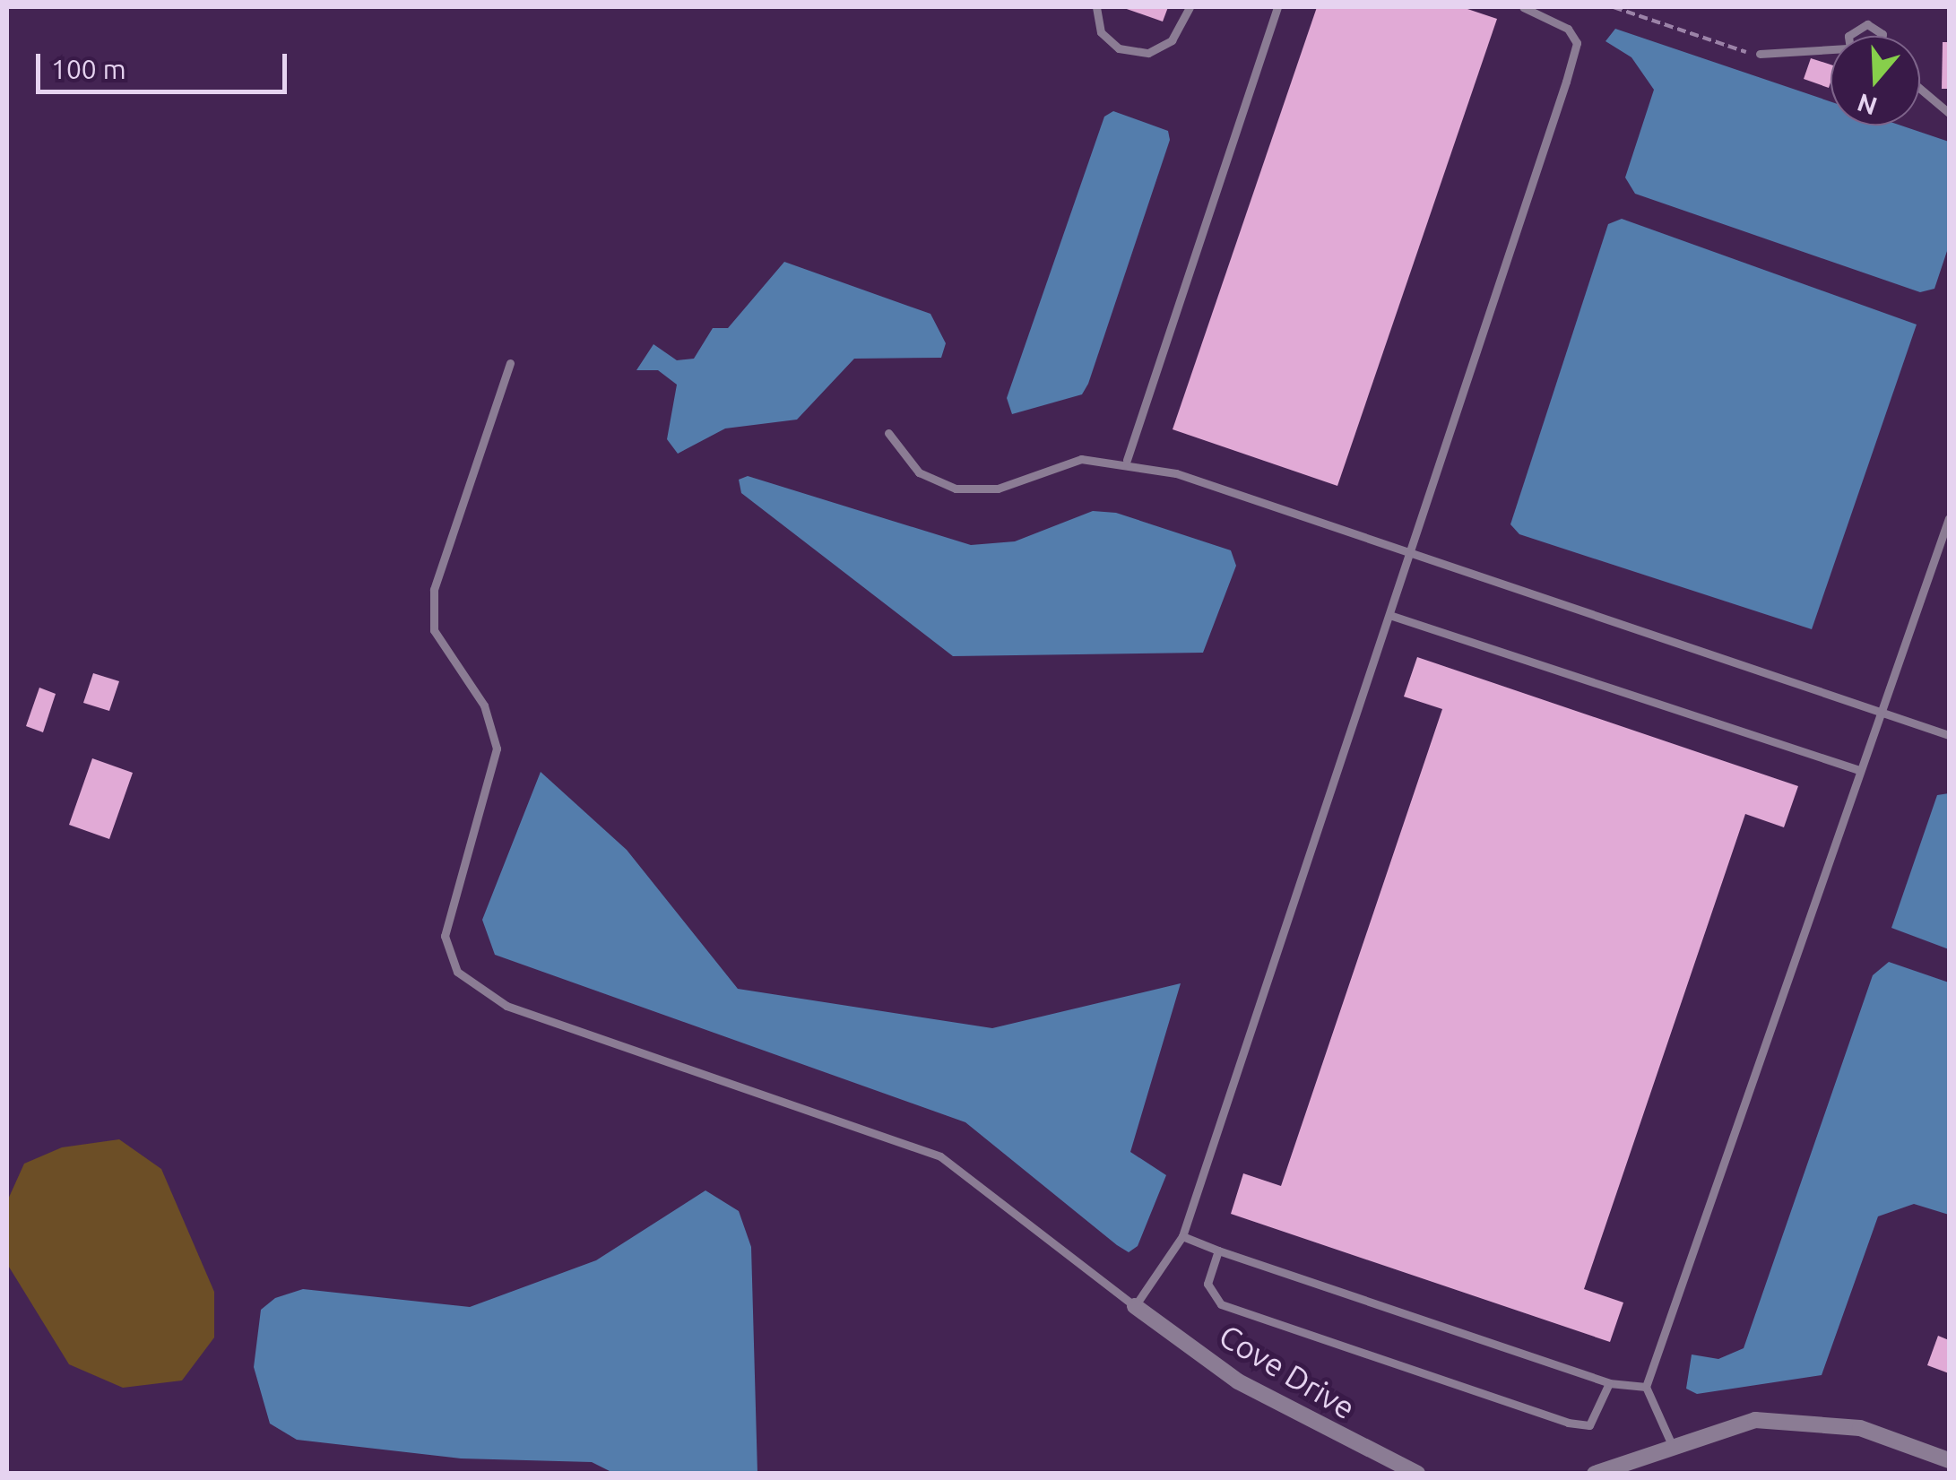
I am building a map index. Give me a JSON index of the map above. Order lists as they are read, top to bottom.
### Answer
{
  "streets": {
    "street": ["Cove Drive"]
  },
  "scale_bar": "100 m",
  "north": "bottom"
}
